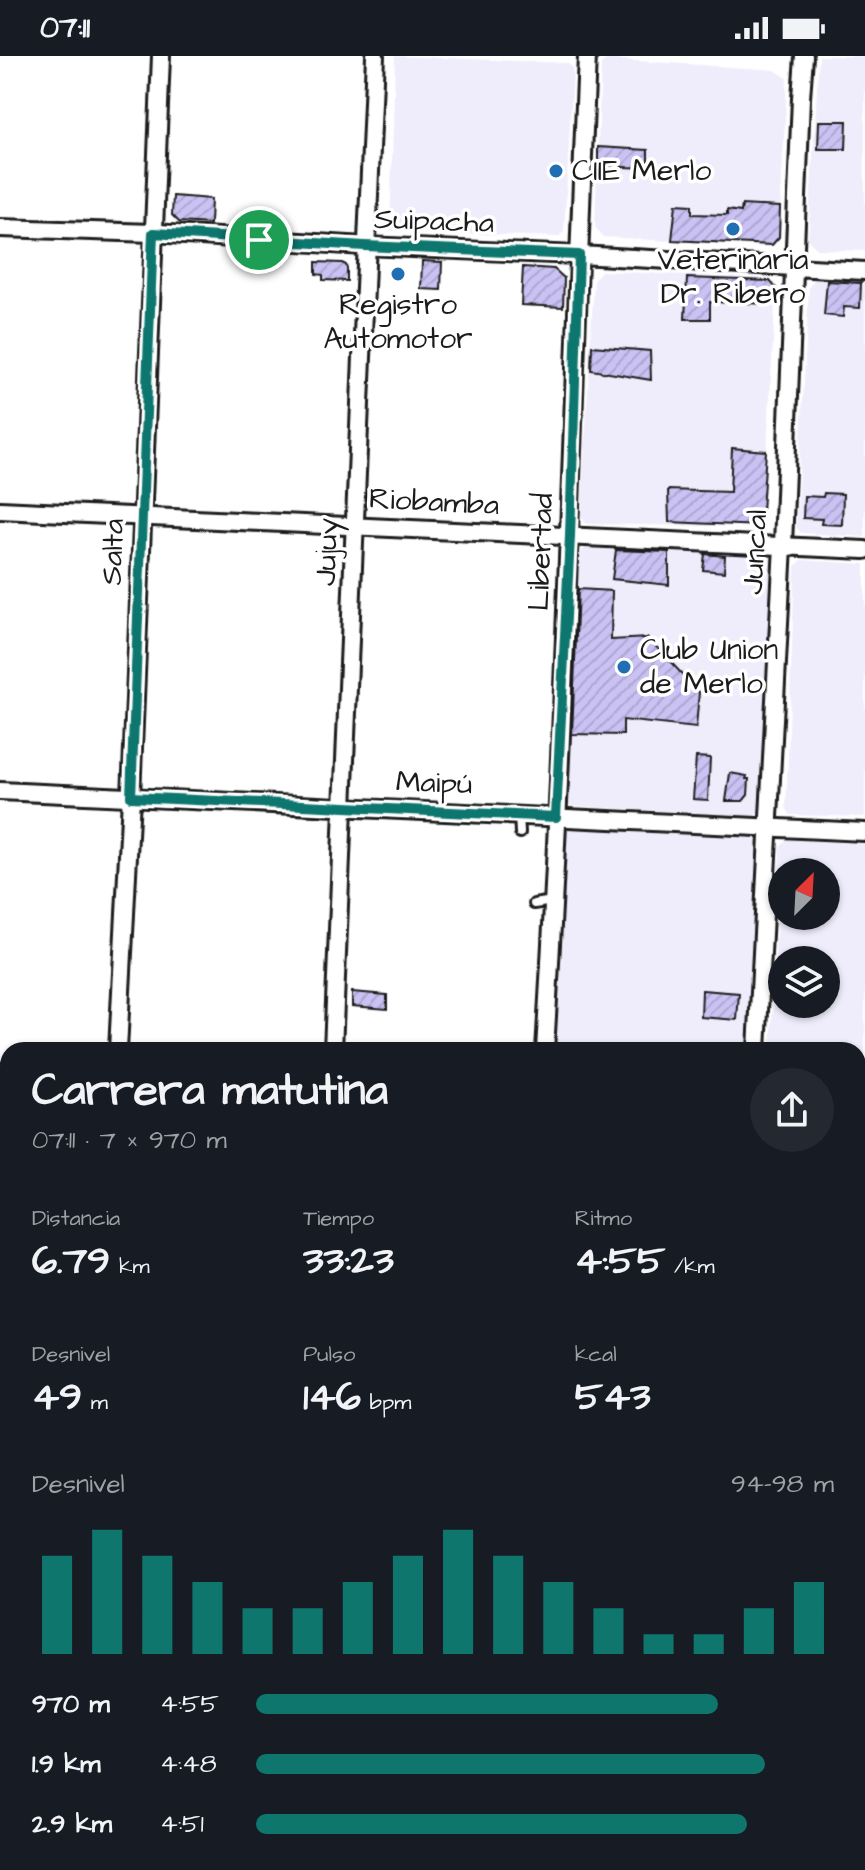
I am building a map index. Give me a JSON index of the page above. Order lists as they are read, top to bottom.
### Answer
{
  "streets": {
    "street": [
      "Suipacha",
      "Riobamba",
      "Salta",
      "Jujuy",
      "Libertad",
      "Juncal",
      "Maipú"
    ]
  },
  "crossings": [
    ["Suipacha", "Salta"],
    ["Suipacha", "Jujuy"],
    ["Suipacha", "Libertad"],
    ["Suipacha", "Juncal"],
    ["Riobamba", "Salta"],
    ["Riobamba", "Jujuy"],
    ["Riobamba", "Libertad"],
    ["Riobamba", "Juncal"],
    ["Salta", "Maipú"],
    ["Jujuy", "Maipú"],
    ["Libertad", "Maipú"],
    ["Juncal", "Maipú"]
  ],
  "places": [
    "CIIE Merlo",
    "Veterinaria Dr. Ribero",
    "Registro Automotor",
    "Club Union de Merlo"
  ],
  "north": "top right",
  "page": {
    "status": "07:11",
    "heading": ["Carrera matutina", "07:11 · 7 × 970 m"],
    "stats": [
      ["Distancia", "6.79 km"],
      ["Tiempo", "33:23"],
      ["Ritmo", "4:55 /km"],
      ["Desnivel", "49 m"],
      ["Pulso", "146 bpm"],
      ["kcal", "543"]
    ],
    "chart": ["Desnivel", "94–98 m"],
    "list": [
      {
        "name": "970 m",
        "note": "4:55"
      },
      {
        "name": "1.9 km",
        "note": "4:48"
      },
      {
        "name": "2.9 km",
        "note": "4:51"
      }
    ]
  }
}
